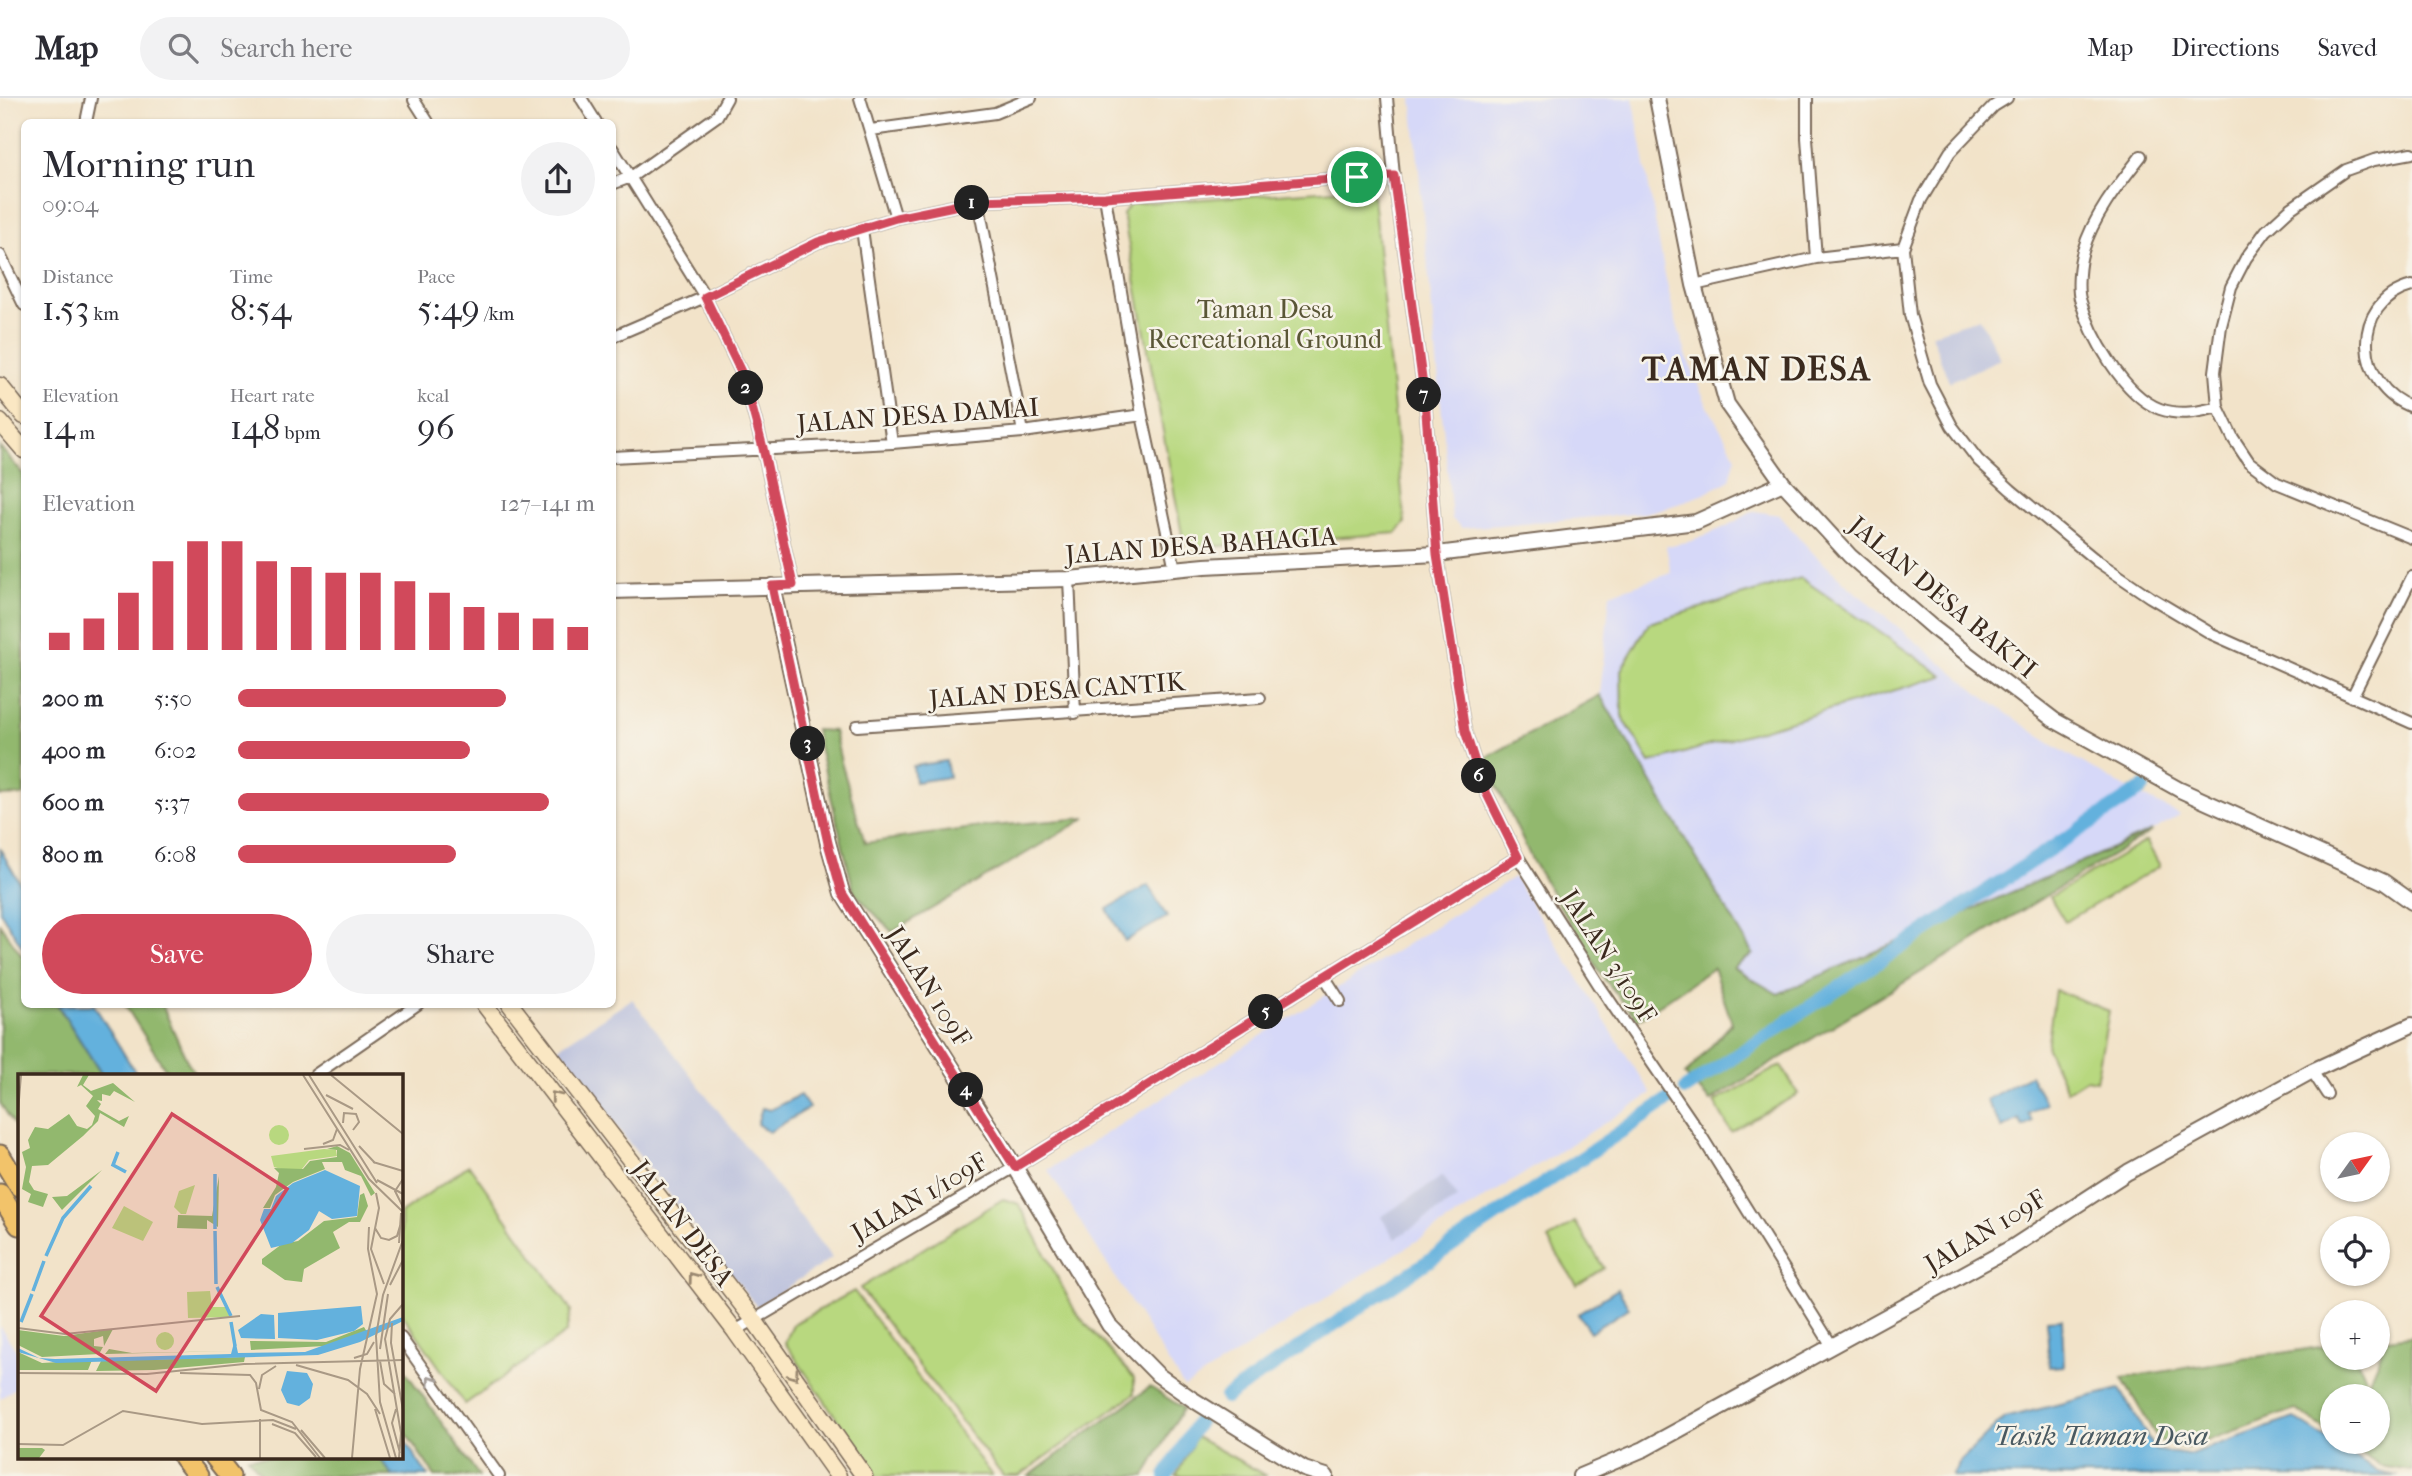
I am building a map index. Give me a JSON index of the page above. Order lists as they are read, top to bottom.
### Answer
{
  "streets": {
    "main road": ["JALAN DESA"],
    "street": [
      "JALAN DESA DAMAI",
      "JALAN DESA BAHAGIA",
      "JALAN DESA BAKTI",
      "JALAN DESA CANTIK",
      "JALAN 3/109F",
      "JALAN 109F",
      "JALAN 1/109F"
    ]
  },
  "crossings": [
    ["JALAN DESA BAHAGIA", "JALAN DESA BAKTI"],
    ["JALAN DESA BAHAGIA", "JALAN 3/109F"],
    ["JALAN DESA BAHAGIA", "JALAN 109F"],
    ["JALAN 3/109F", "JALAN 109F"],
    ["JALAN 3/109F", "JALAN 1/109F"],
    ["JALAN 109F", "JALAN 1/109F"],
    ["JALAN 1/109F", "JALAN DESA"]
  ],
  "districts": ["TAMAN DESA"],
  "water": ["Tasik Taman Desa"],
  "parks": ["Taman Desa Recreational Ground"],
  "north": "top right",
  "page": {
    "header": "Map",
    "search": "Search here",
    "nav": ["Map", "Directions", "Saved"],
    "heading": ["Morning run", "09:04"],
    "pins": [
      "1",
      "2",
      "7",
      "3",
      "6",
      "5",
      "4"
    ],
    "stats": [
      ["Distance", "1.53 km"],
      ["Time", "8:54"],
      ["Pace", "5:49 /km"],
      ["Elevation", "14 m"],
      ["Heart rate", "148 bpm"],
      ["kcal", "96"]
    ],
    "chart": ["Elevation", "127–141 m"],
    "list": [
      {
        "name": "200 m",
        "note": "5:50"
      },
      {
        "name": "400 m",
        "note": "6:02"
      },
      {
        "name": "600 m",
        "note": "5:37"
      },
      {
        "name": "800 m",
        "note": "6:08"
      }
    ],
    "buttons": ["Save", "Share"],
    "map_buttons": ["+", "−"]
  }
}
